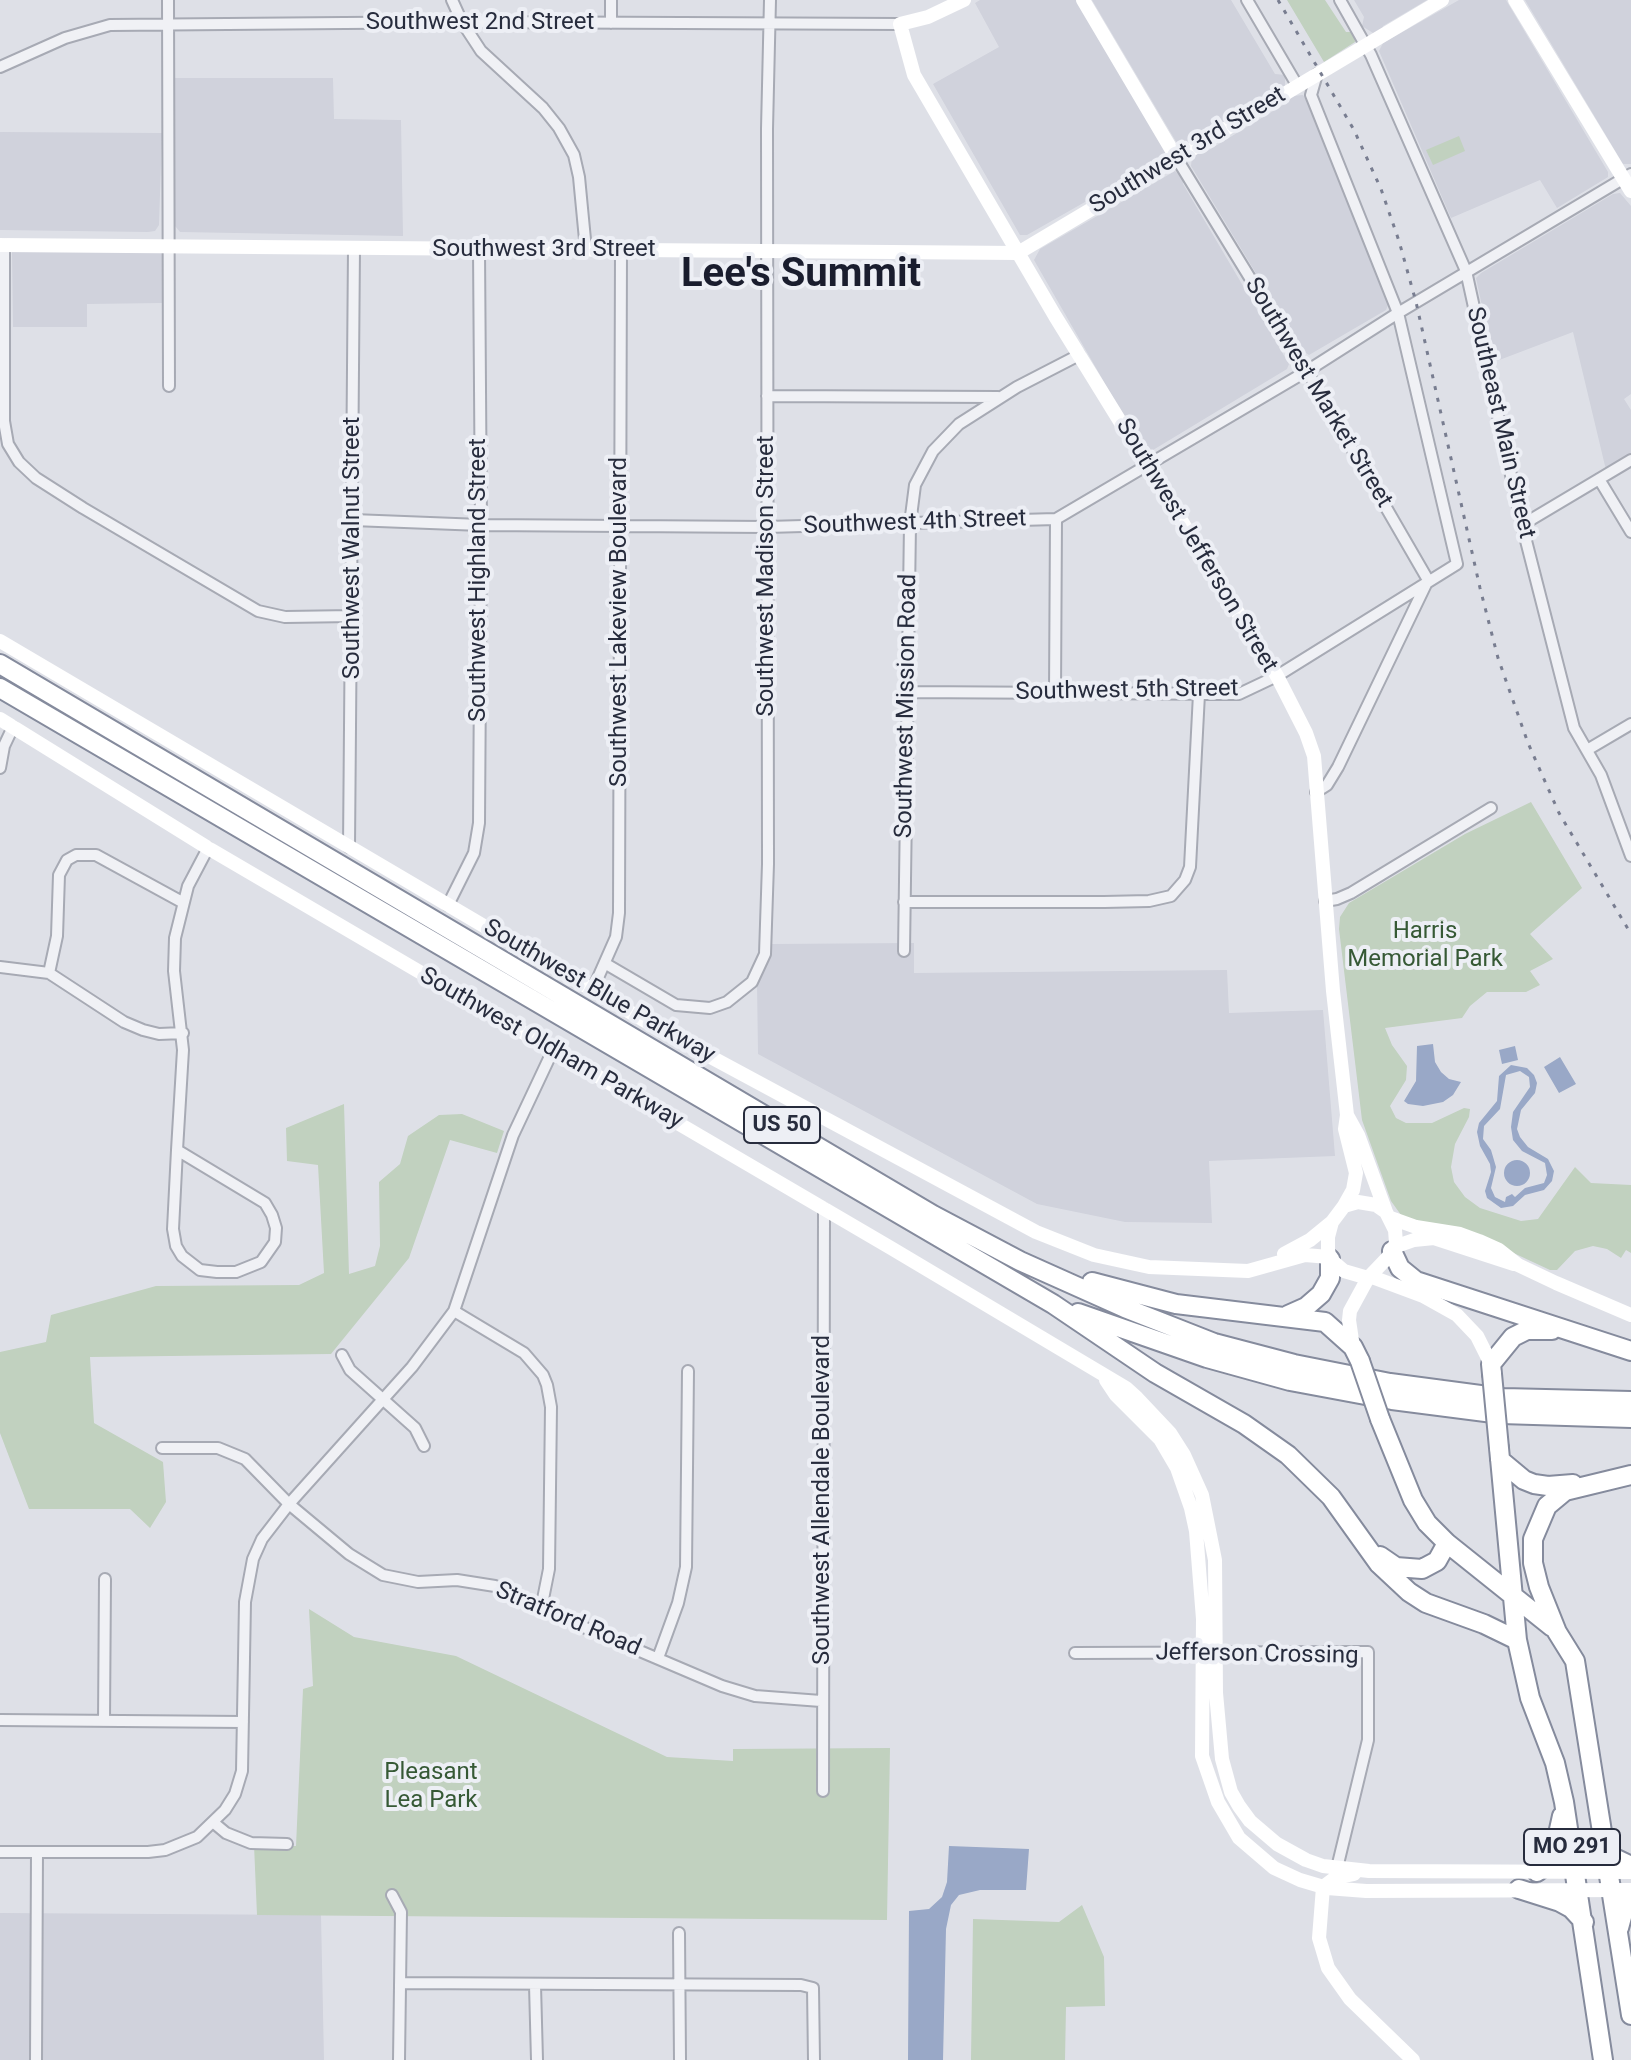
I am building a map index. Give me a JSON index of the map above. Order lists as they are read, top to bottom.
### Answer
{
  "streets": {
    "highway": ["US 50", "MO 291"],
    "street": [
      "Southwest 2nd Street",
      "Southwest 3rd Street",
      "Southwest Market Street",
      "Southeast Main Street",
      "Southwest 4th Street",
      "Southwest Jefferson Street",
      "Southwest Walnut Street",
      "Southwest Madison Street",
      "Southwest Highland Street",
      "Southwest Lakeview Boulevard",
      "Southwest 5th Street",
      "Southwest Mission Road",
      "Southwest Blue Parkway",
      "Southwest Oldham Parkway",
      "Southwest Allendale Boulevard",
      "Stratford Road",
      "Jefferson Crossing"
    ]
  },
  "crossings": [
    ["Southwest 2nd Street", "Southwest Jefferson Street"],
    ["Southwest 2nd Street", "Southwest Madison Street"],
    ["Southwest 3rd Street", "Southwest Market Street"],
    ["Southwest 3rd Street", "Southeast Main Street"],
    ["Southwest 3rd Street", "Southwest Jefferson Street"],
    ["Southwest 3rd Street", "Southwest Walnut Street"],
    ["Southwest 3rd Street", "Southwest Madison Street"],
    ["Southwest 3rd Street", "Southwest Highland Street"],
    ["Southwest 3rd Street", "Southwest Lakeview Boulevard"],
    ["Southwest Market Street", "Southwest 4th Street"],
    ["Southwest Market Street", "Southwest 5th Street"],
    ["Southeast Main Street", "Southwest 4th Street"],
    ["Southwest 4th Street", "Southwest Jefferson Street"],
    ["Southwest 4th Street", "Southwest Walnut Street"],
    ["Southwest 4th Street", "Southwest Madison Street"],
    ["Southwest 4th Street", "Southwest Highland Street"],
    ["Southwest 4th Street", "Southwest Lakeview Boulevard"],
    ["Southwest 4th Street", "Southwest 5th Street"],
    ["Southwest 4th Street", "Southwest Mission Road"],
    ["Southwest Jefferson Street", "Southwest 5th Street"],
    ["Southwest Jefferson Street", "Southwest Mission Road"],
    ["Southwest Jefferson Street", "Southwest Blue Parkway"],
    ["Southwest Walnut Street", "Southwest Blue Parkway"],
    ["Southwest Madison Street", "Southwest Lakeview Boulevard"],
    ["Southwest Highland Street", "Southwest Blue Parkway"],
    ["Southwest Lakeview Boulevard", "Southwest Blue Parkway"],
    ["Southwest 5th Street", "Southwest Mission Road"],
    ["Southwest Oldham Parkway", "Southwest Allendale Boulevard"],
    ["Southwest Oldham Parkway", "Jefferson Crossing"],
    ["Southwest Oldham Parkway", "MO 291"],
    ["Southwest Allendale Boulevard", "Stratford Road"]
  ],
  "districts": ["Lee's Summit"],
  "parks": ["Harris Memorial Park", "Pleasant Lea Park"]
}
